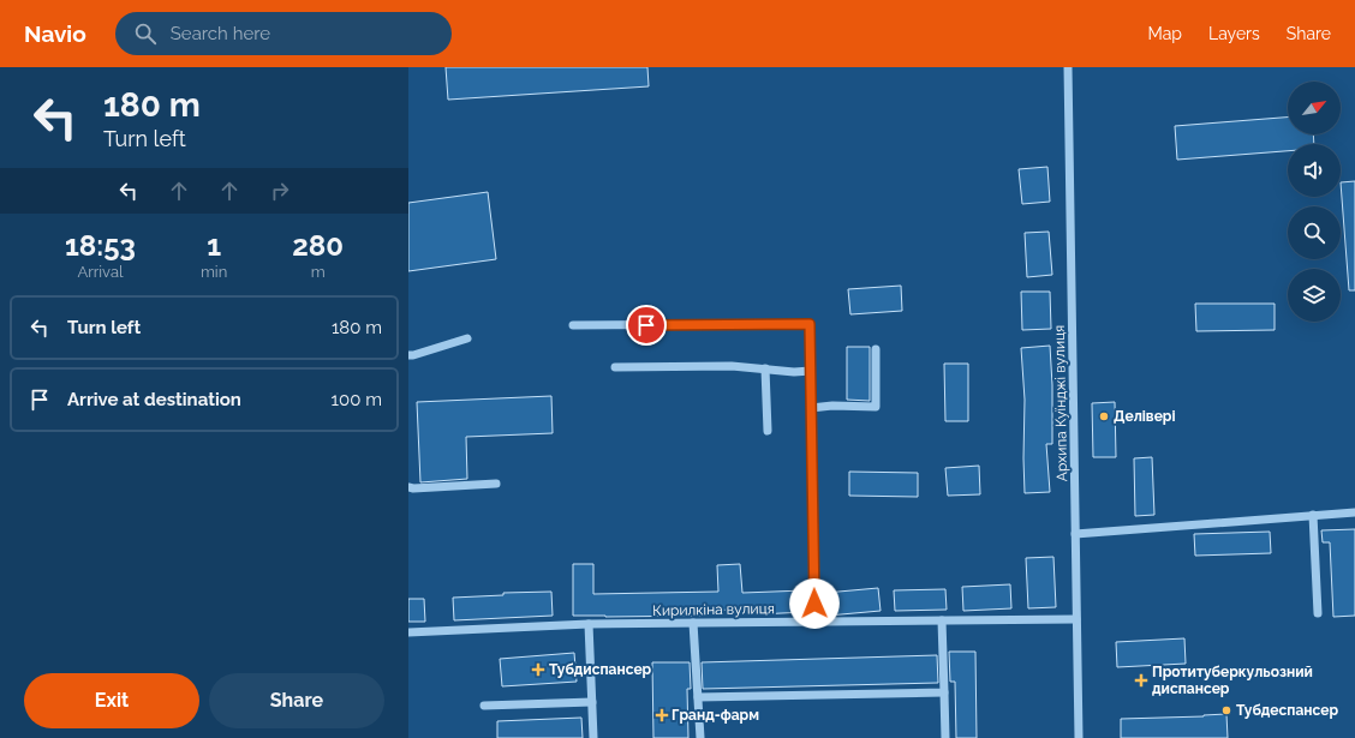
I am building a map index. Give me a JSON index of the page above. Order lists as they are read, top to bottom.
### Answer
{
  "streets": {
    "street": ["Архипа Куїнджі вулиця", "Кирилкіна вулиця"]
  },
  "crossings": [
    ["Архипа Куїнджі вулиця", "Кирилкіна вулиця"]
  ],
  "places": {
    "other": ["Делівері", "Тубдеспансер"],
    "health": ["Тубдиспансер", "Протитуберкульозний диспансер", "Гранд-фарм"]
  },
  "north": "top right",
  "page": {
    "header": "Navio",
    "search": "Search here",
    "nav": ["Map", "Layers", "Share"],
    "turn": ["180 m", "Turn left"],
    "eta": [
      "18:53",
      "Arrival",
      "1",
      "min",
      "280",
      "m"
    ],
    "list": [
      {
        "name": "Turn left",
        "value": "180 m"
      },
      {
        "name": "Arrive at destination",
        "value": "100 m"
      }
    ],
    "buttons": ["Exit", "Share"]
  }
}
